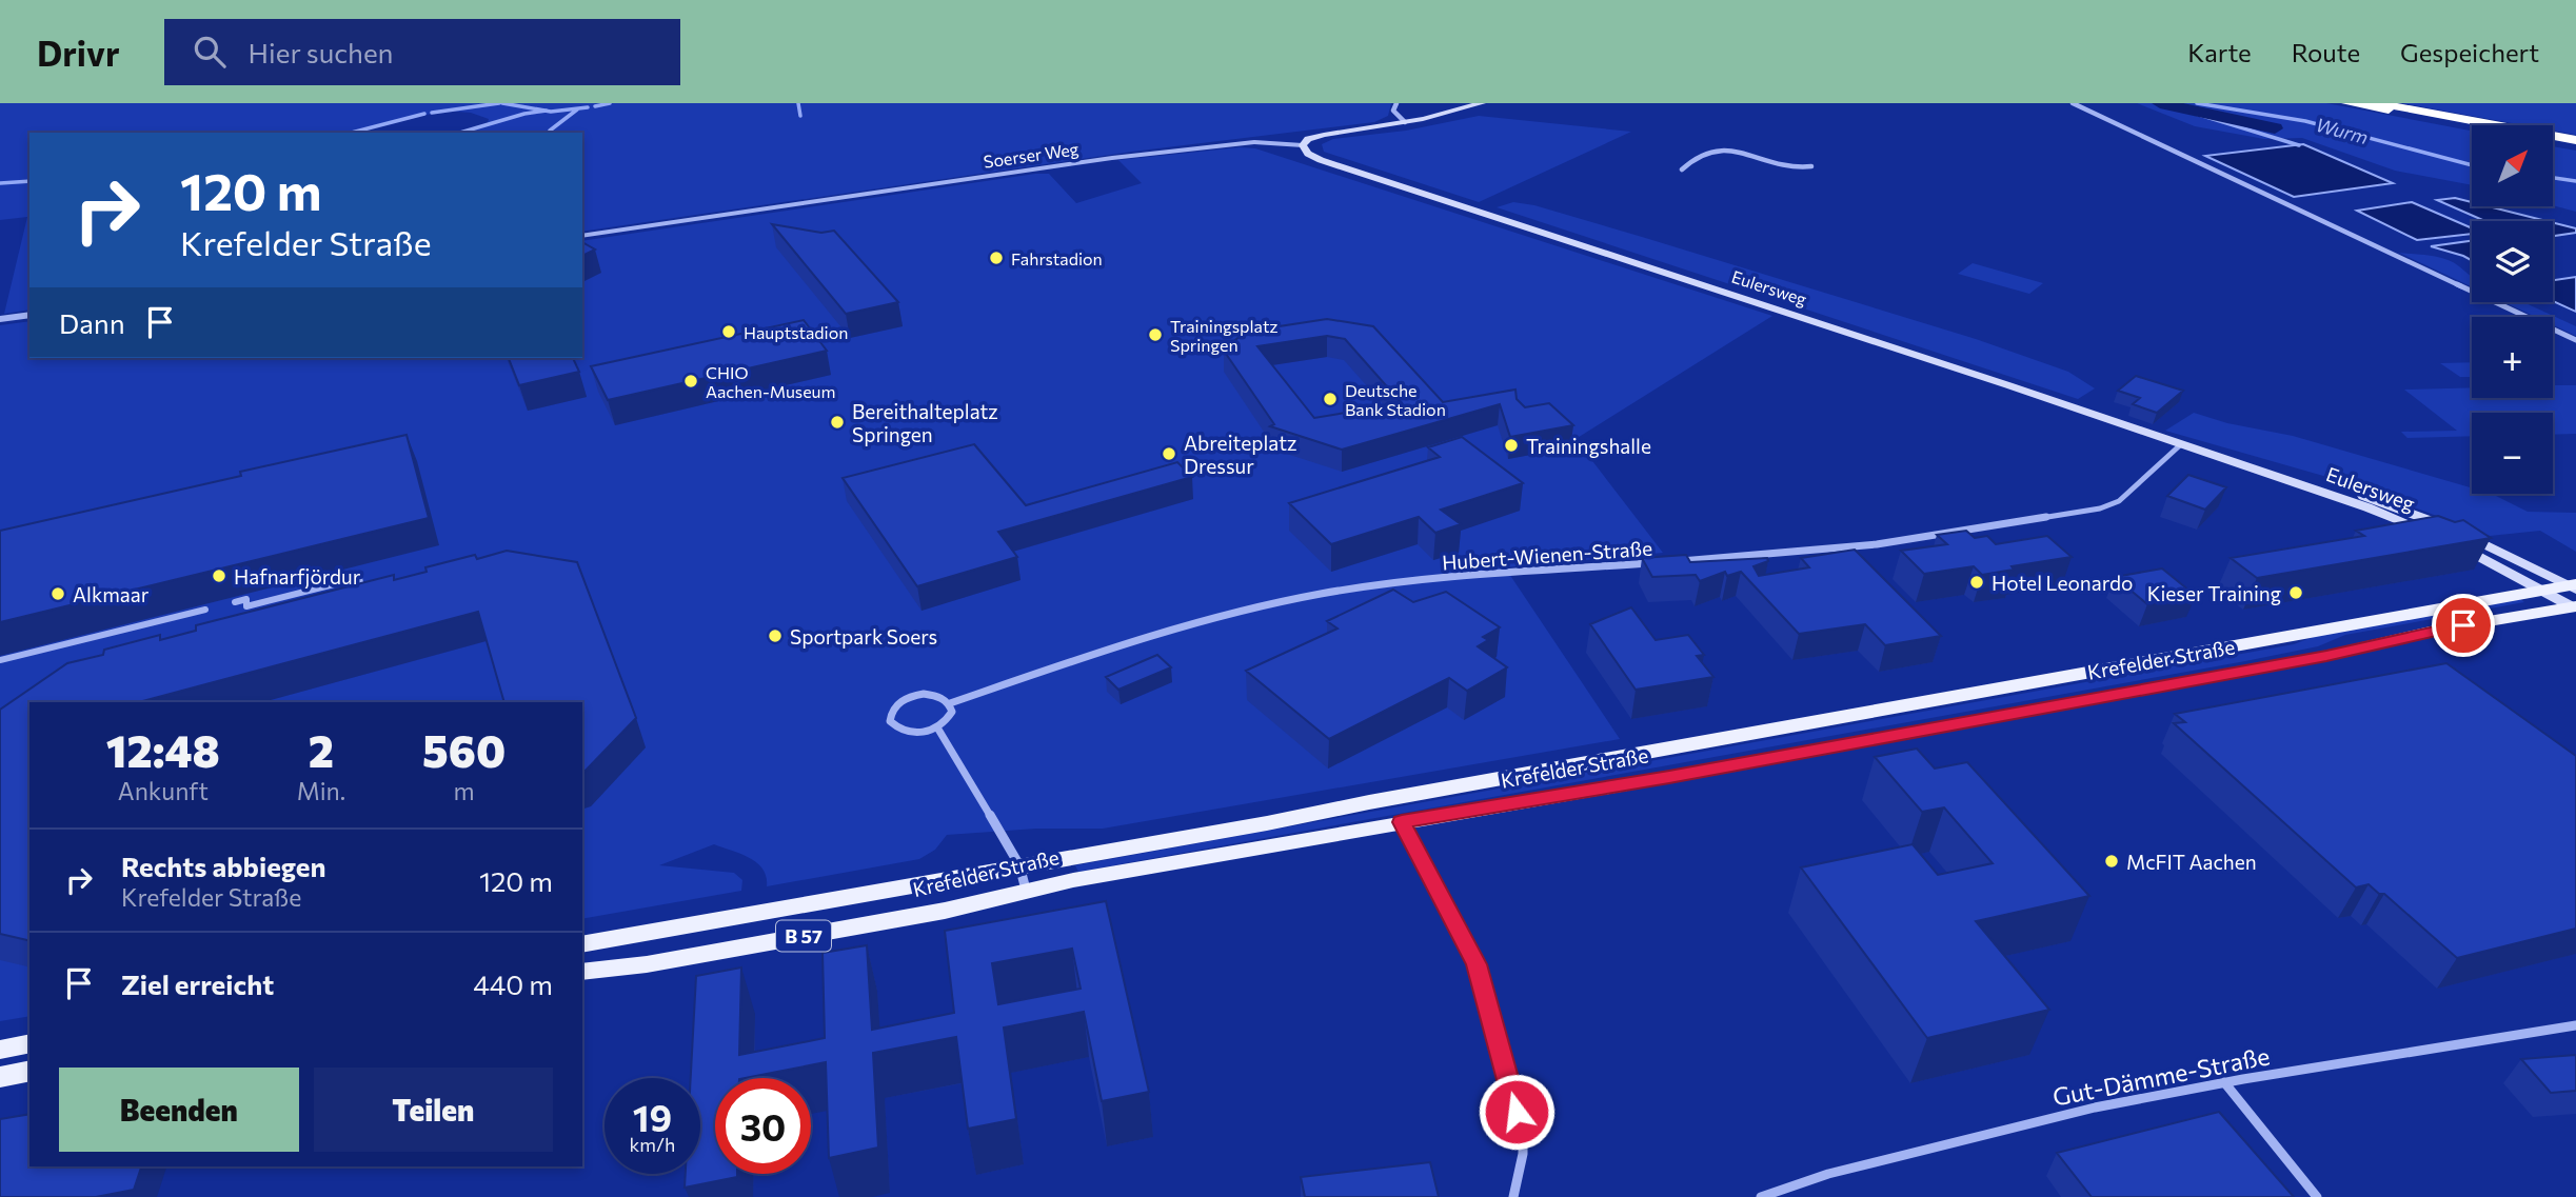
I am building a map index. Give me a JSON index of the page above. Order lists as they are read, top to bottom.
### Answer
{
  "streets": {
    "main road": [
      "Soerser Weg",
      "Eulersweg",
      "Krefelder Straße",
      "B 57"
    ],
    "street": ["Hubert-Wienen-Straße", "Gut-Dämme-Straße"]
  },
  "crossings": [
    ["Soerser Weg", "Eulersweg"],
    ["Eulersweg", "Hubert-Wienen-Straße"],
    ["Eulersweg", "Krefelder Straße"]
  ],
  "water": ["Wurm"],
  "places": [
    "Fahrstadion",
    "Hauptstadion",
    "Trainingsplatz Springen",
    "CHIO Aachen-Museum",
    "Deutsche Bank Stadion",
    "Bereithalteplatz Springen",
    "Trainingshalle",
    "Abreiteplatz Dressur",
    "Hafnarfjördur",
    "Hotel Leonardo",
    "Kieser Training",
    "Alkmaar",
    "Sportpark Soers",
    "McFIT Aachen"
  ],
  "north": "top right",
  "page": {
    "header": "Drivr",
    "search": "Hier suchen",
    "nav": ["Karte", "Route", "Gespeichert"],
    "map_buttons": ["+", "−"],
    "turn": ["120 m", "Krefelder Straße"],
    "then": "Dann",
    "eta": [
      "12:48",
      "Ankunft",
      "2",
      "Min.",
      "560",
      "m"
    ],
    "list": [
      {
        "name": "Rechts abbiegen",
        "note": "Krefelder Straße",
        "value": "120 m"
      },
      {
        "name": "Ziel erreicht",
        "value": "440 m"
      }
    ],
    "buttons": ["Beenden", "Teilen"],
    "speed": "19 km/h",
    "limit": "30"
  }
}
